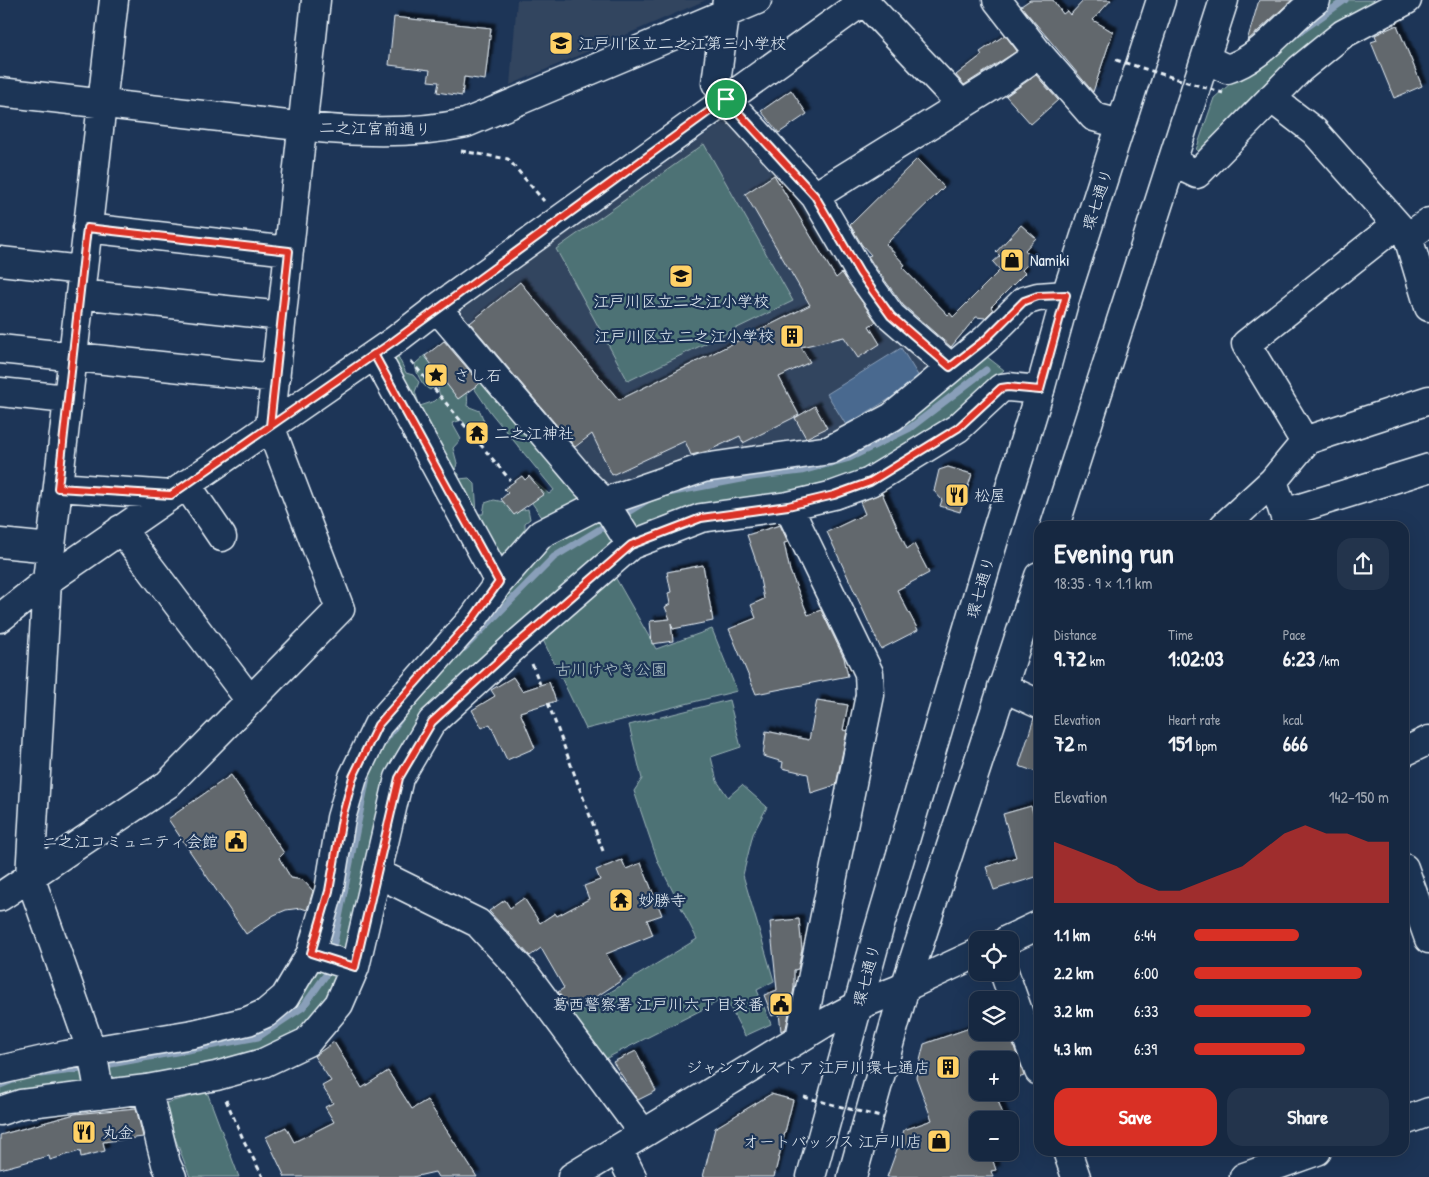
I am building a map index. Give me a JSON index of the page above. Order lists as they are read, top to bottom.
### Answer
{
  "streets": {
    "street": ["二之江宮前通り", "環七通り"]
  },
  "parks": ["古川けやき公園"],
  "places": {
    "school or university": ["江戸川区立二之江第三小学校", "江戸川区立二之江小学校"],
    "shop": ["Namiki", "オートバックス 江戸川店"],
    "building": ["江戸川区立 二之江小学校", "ジャンブルストア 江戸川環七通店"],
    "place": ["さし石"],
    "temple": ["二之江神社", "妙勝寺"],
    "restaurant": ["松屋", "丸金"],
    "public building": ["ニ之江コミュニティ会館", "葛西警察署 江戸川六丁目交番"]
  },
  "page": {
    "heading": ["Evening run", "18:35 · 9 × 1.1 km"],
    "stats": [
      ["Distance", "9.72 km"],
      ["Time", "1:02:03"],
      ["Pace", "6:23 /km"],
      ["Elevation", "72 m"],
      ["Heart rate", "151 bpm"],
      ["kcal", "666"]
    ],
    "chart": ["Elevation", "142–150 m"],
    "list": [
      {
        "name": "1.1 km",
        "note": "6:44"
      },
      {
        "name": "2.2 km",
        "note": "6:00"
      },
      {
        "name": "3.2 km",
        "note": "6:33"
      },
      {
        "name": "4.3 km",
        "note": "6:39"
      }
    ],
    "map_buttons": ["+", "−"],
    "buttons": ["Save", "Share"]
  }
}
